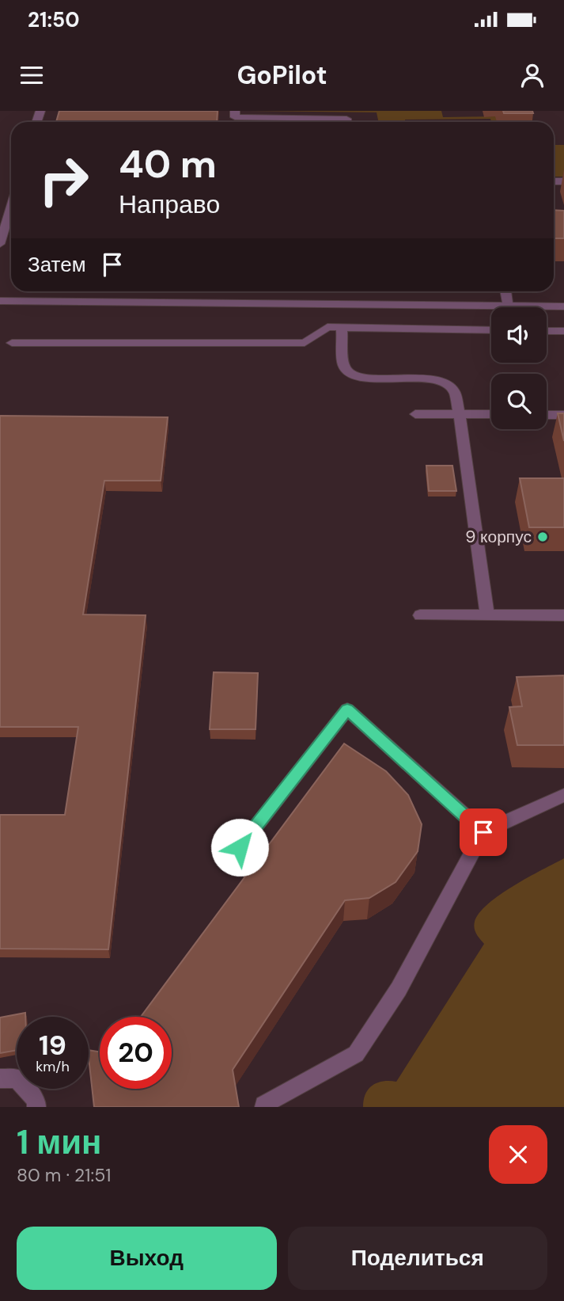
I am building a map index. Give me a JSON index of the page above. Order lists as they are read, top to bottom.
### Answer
{
  "places": ["9 корпус"],
  "page": {
    "status": "21:50",
    "header": "GoPilot",
    "turn": ["40 m", "Направо"],
    "then": "Затем",
    "speed": "19 km/h",
    "limit": "20",
    "heading": ["1 мин", "80 m · 21:51"],
    "buttons": ["Выход", "Поделиться"]
  }
}
